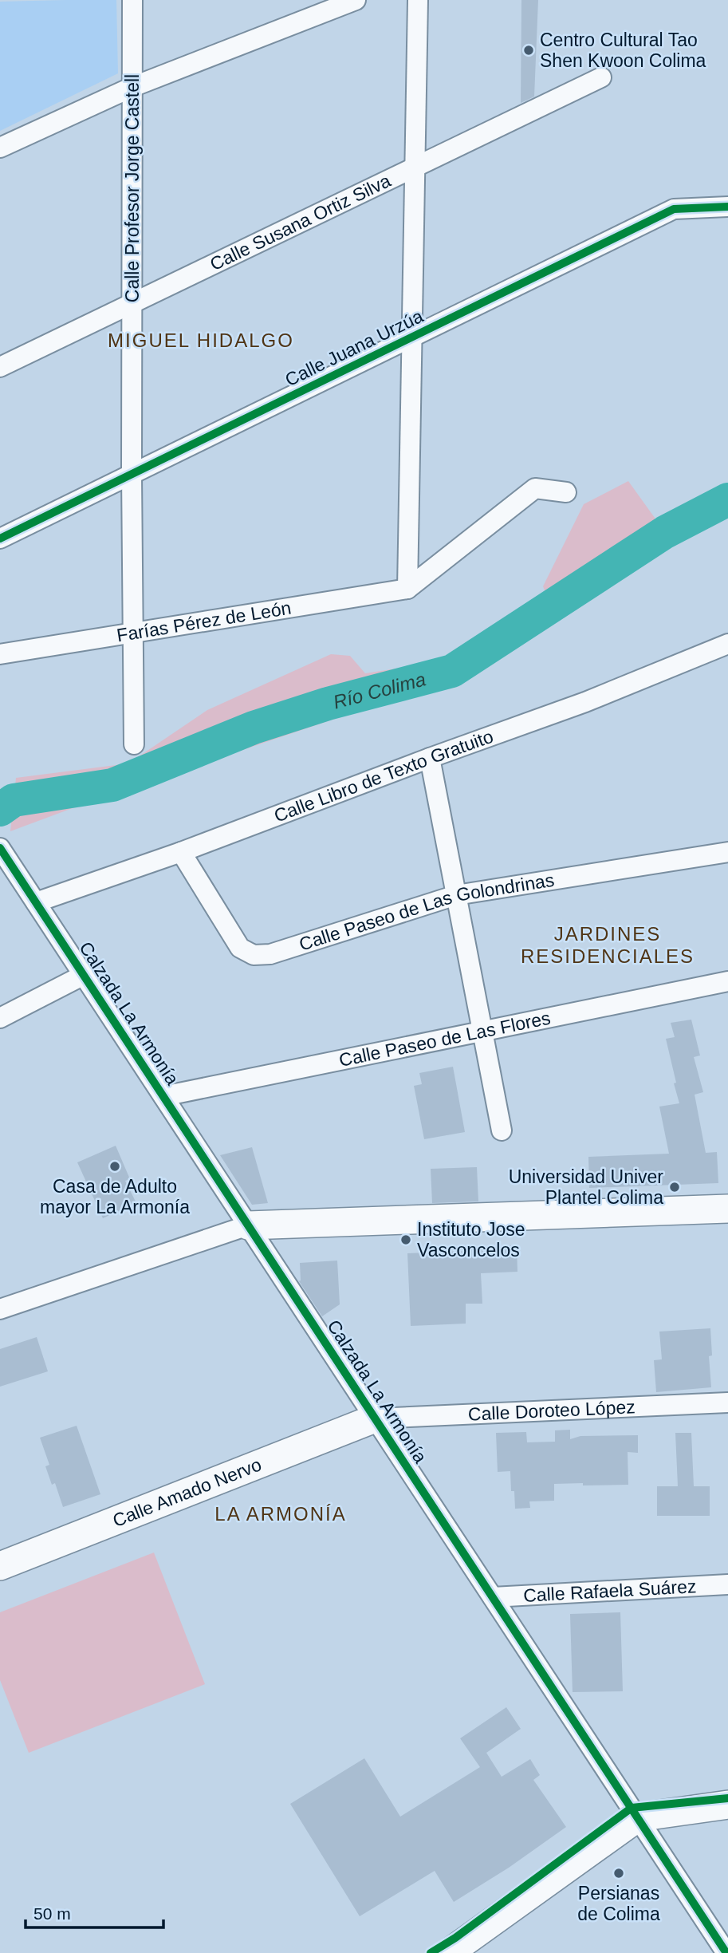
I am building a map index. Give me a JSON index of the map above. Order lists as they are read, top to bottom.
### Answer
{
  "streets": {
    "street": [
      "Calle Profesor Jorge Castell",
      "Calle Susana Ortiz Silva",
      "Calle Juana Urzúa",
      "Farías Pérez de León",
      "Calle Libro de Texto Gratuito",
      "Calle Paseo de Las Golondrinas",
      "Calzada La Armonía",
      "Calle Paseo de Las Flores",
      "Calle Doroteo López",
      "Calle Amado Nervo",
      "Calle Rafaela Suárez"
    ]
  },
  "crossings": [
    ["Calle Profesor Jorge Castell", "Calle Susana Ortiz Silva"],
    ["Calle Profesor Jorge Castell", "Calle Juana Urzúa"],
    ["Calle Profesor Jorge Castell", "Farías Pérez de León"],
    ["Calle Libro de Texto Gratuito", "Calle Paseo de Las Golondrinas"],
    ["Calle Libro de Texto Gratuito", "Calzada La Armonía"],
    ["Calzada La Armonía", "Calle Paseo de Las Flores"],
    ["Calzada La Armonía", "Calle Doroteo López"],
    ["Calzada La Armonía", "Calle Amado Nervo"],
    ["Calzada La Armonía", "Calle Rafaela Suárez"],
    ["Calle Doroteo López", "Calle Amado Nervo"]
  ],
  "districts": ["MIGUEL HIDALGO", "JARDINES RESIDENCIALES", "LA ARMONÍA"],
  "water": ["Río Colima"],
  "places": [
    "Centro Cultural Tao Shen Kwoon Colima",
    "Casa de Adulto mayor La Armonía",
    "Universidad Univer Plantel Colima",
    "Instituto Jose Vasconcelos",
    "Persianas de Colima"
  ],
  "scale_bar": "50 m"
}
